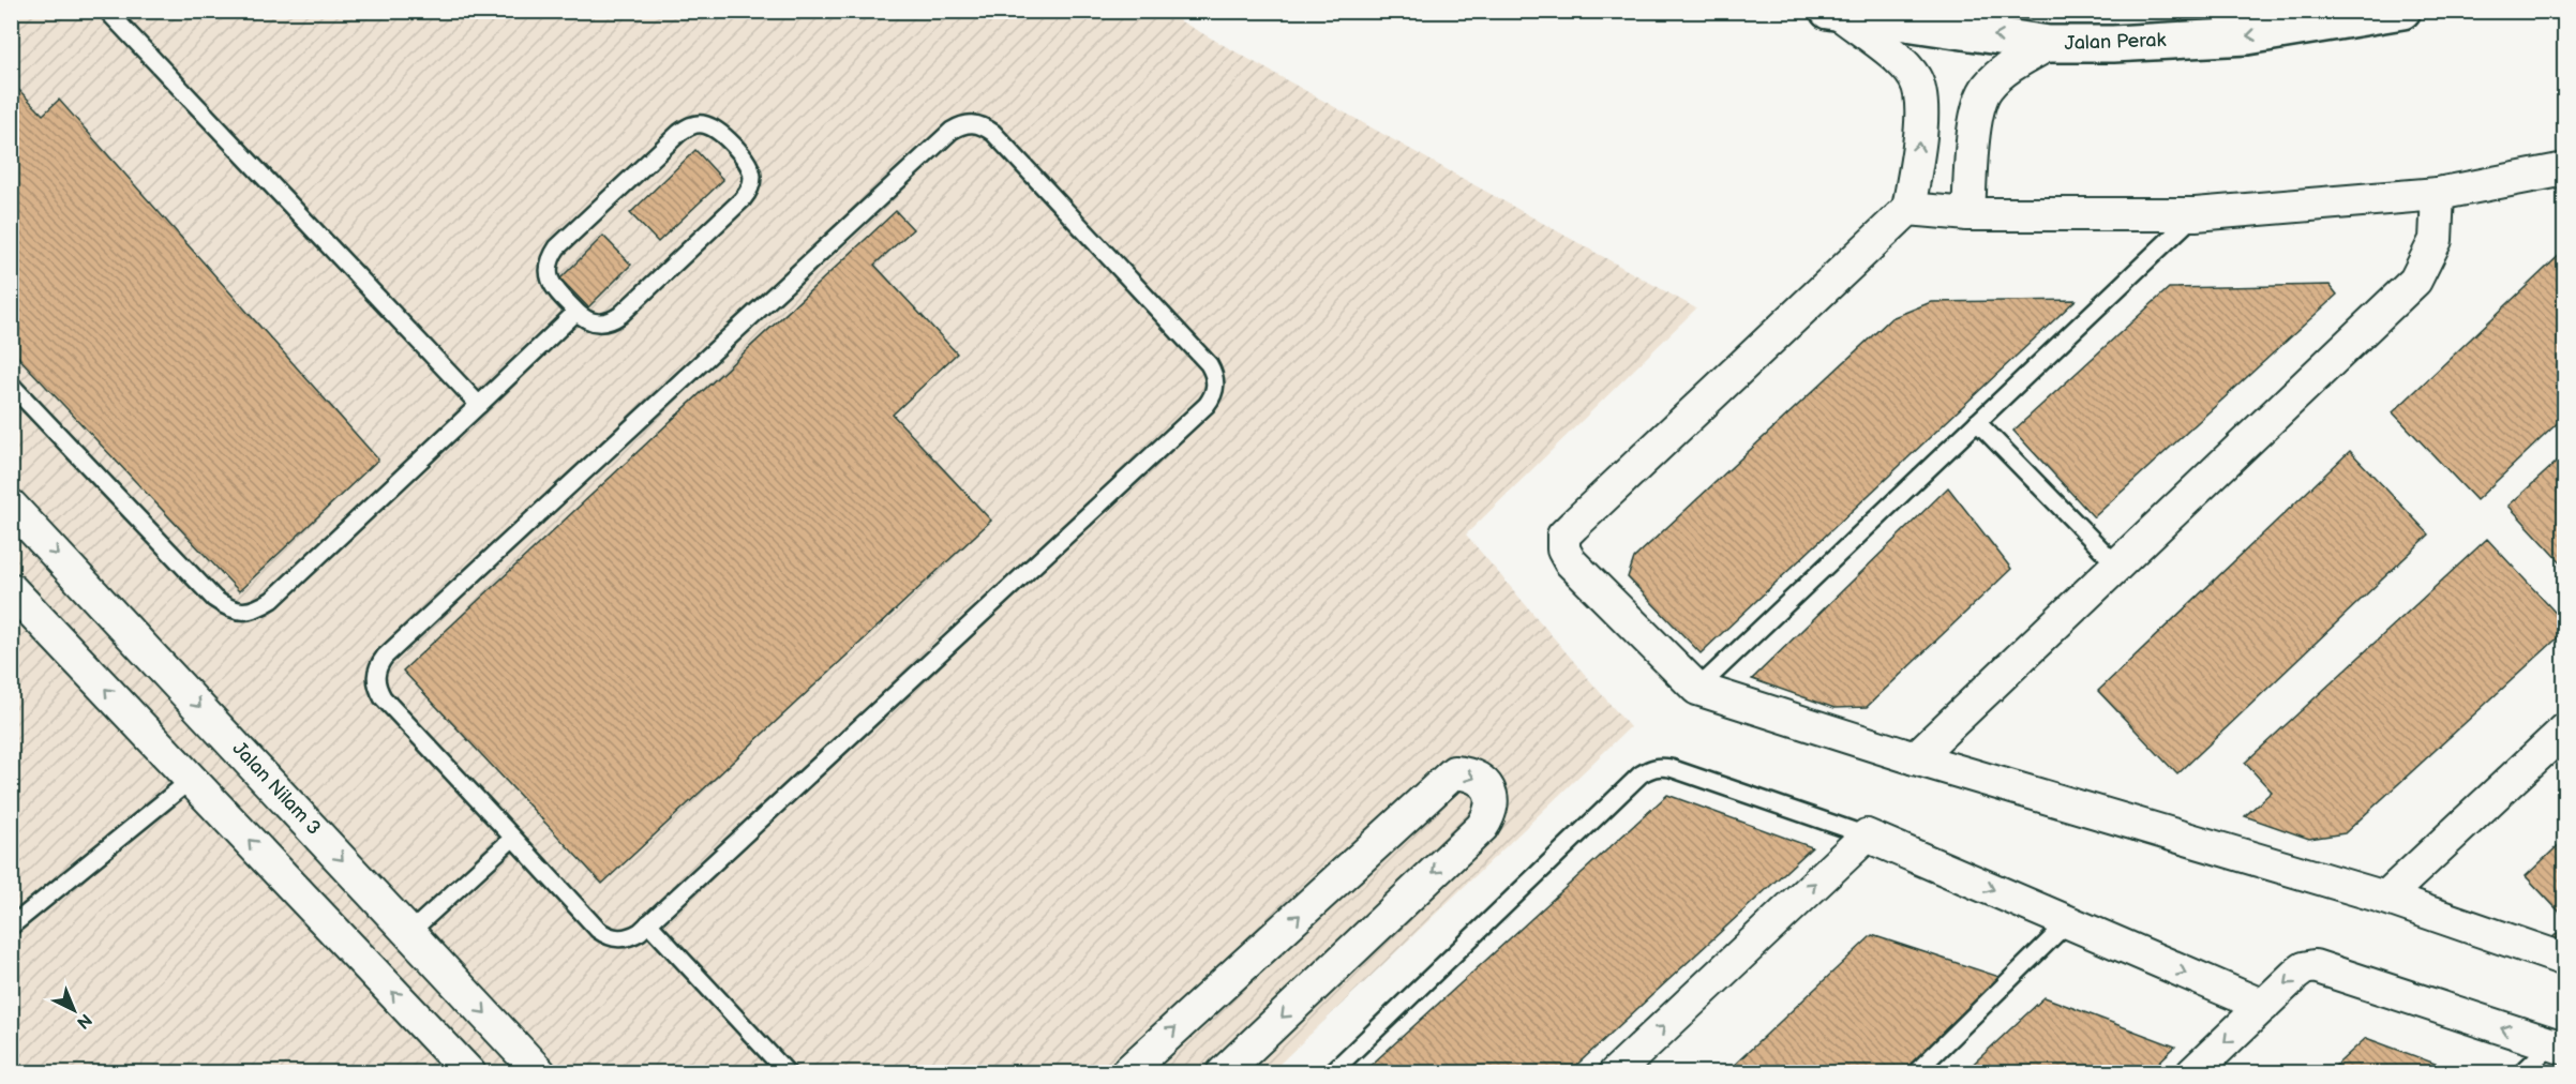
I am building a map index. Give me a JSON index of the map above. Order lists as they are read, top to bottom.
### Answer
{
  "streets": {
    "main road": ["Jalan Perak"],
    "street": ["Jalan Nilam 3"]
  },
  "one_way": ["Jalan Perak"],
  "north": "bottom right"
}
